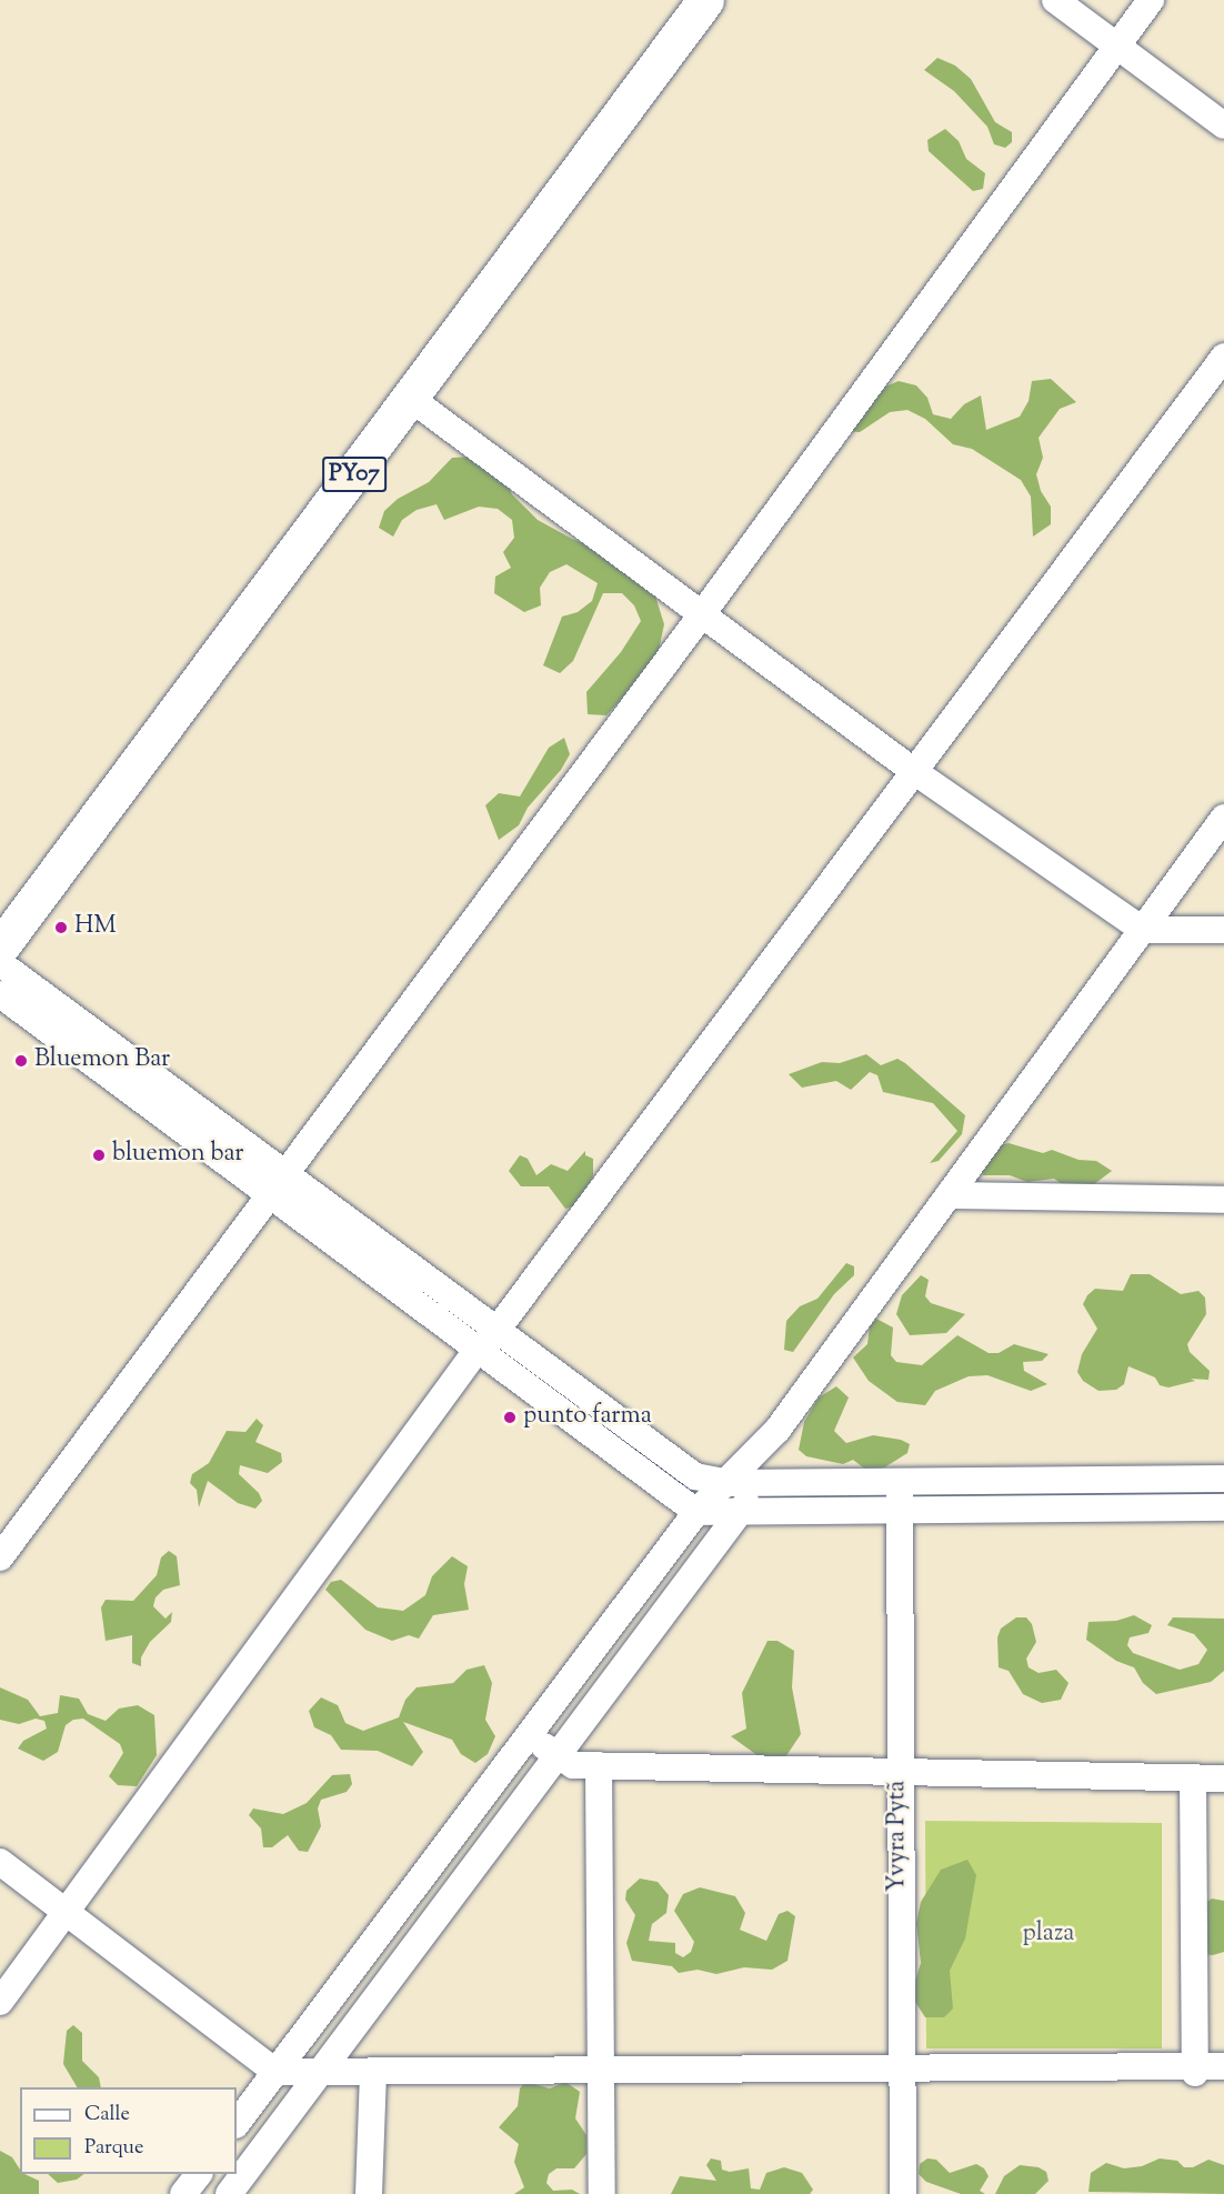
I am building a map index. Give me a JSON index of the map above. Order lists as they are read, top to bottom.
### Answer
{
  "streets": {
    "highway": ["PY07"],
    "street": ["Yvyra Pytã"]
  },
  "parks": ["plaza"],
  "places": [
    "HM",
    "Bluemon Bar",
    "bluemon bar",
    "punto farma"
  ],
  "legend": ["Calle", "Parque"]
}
